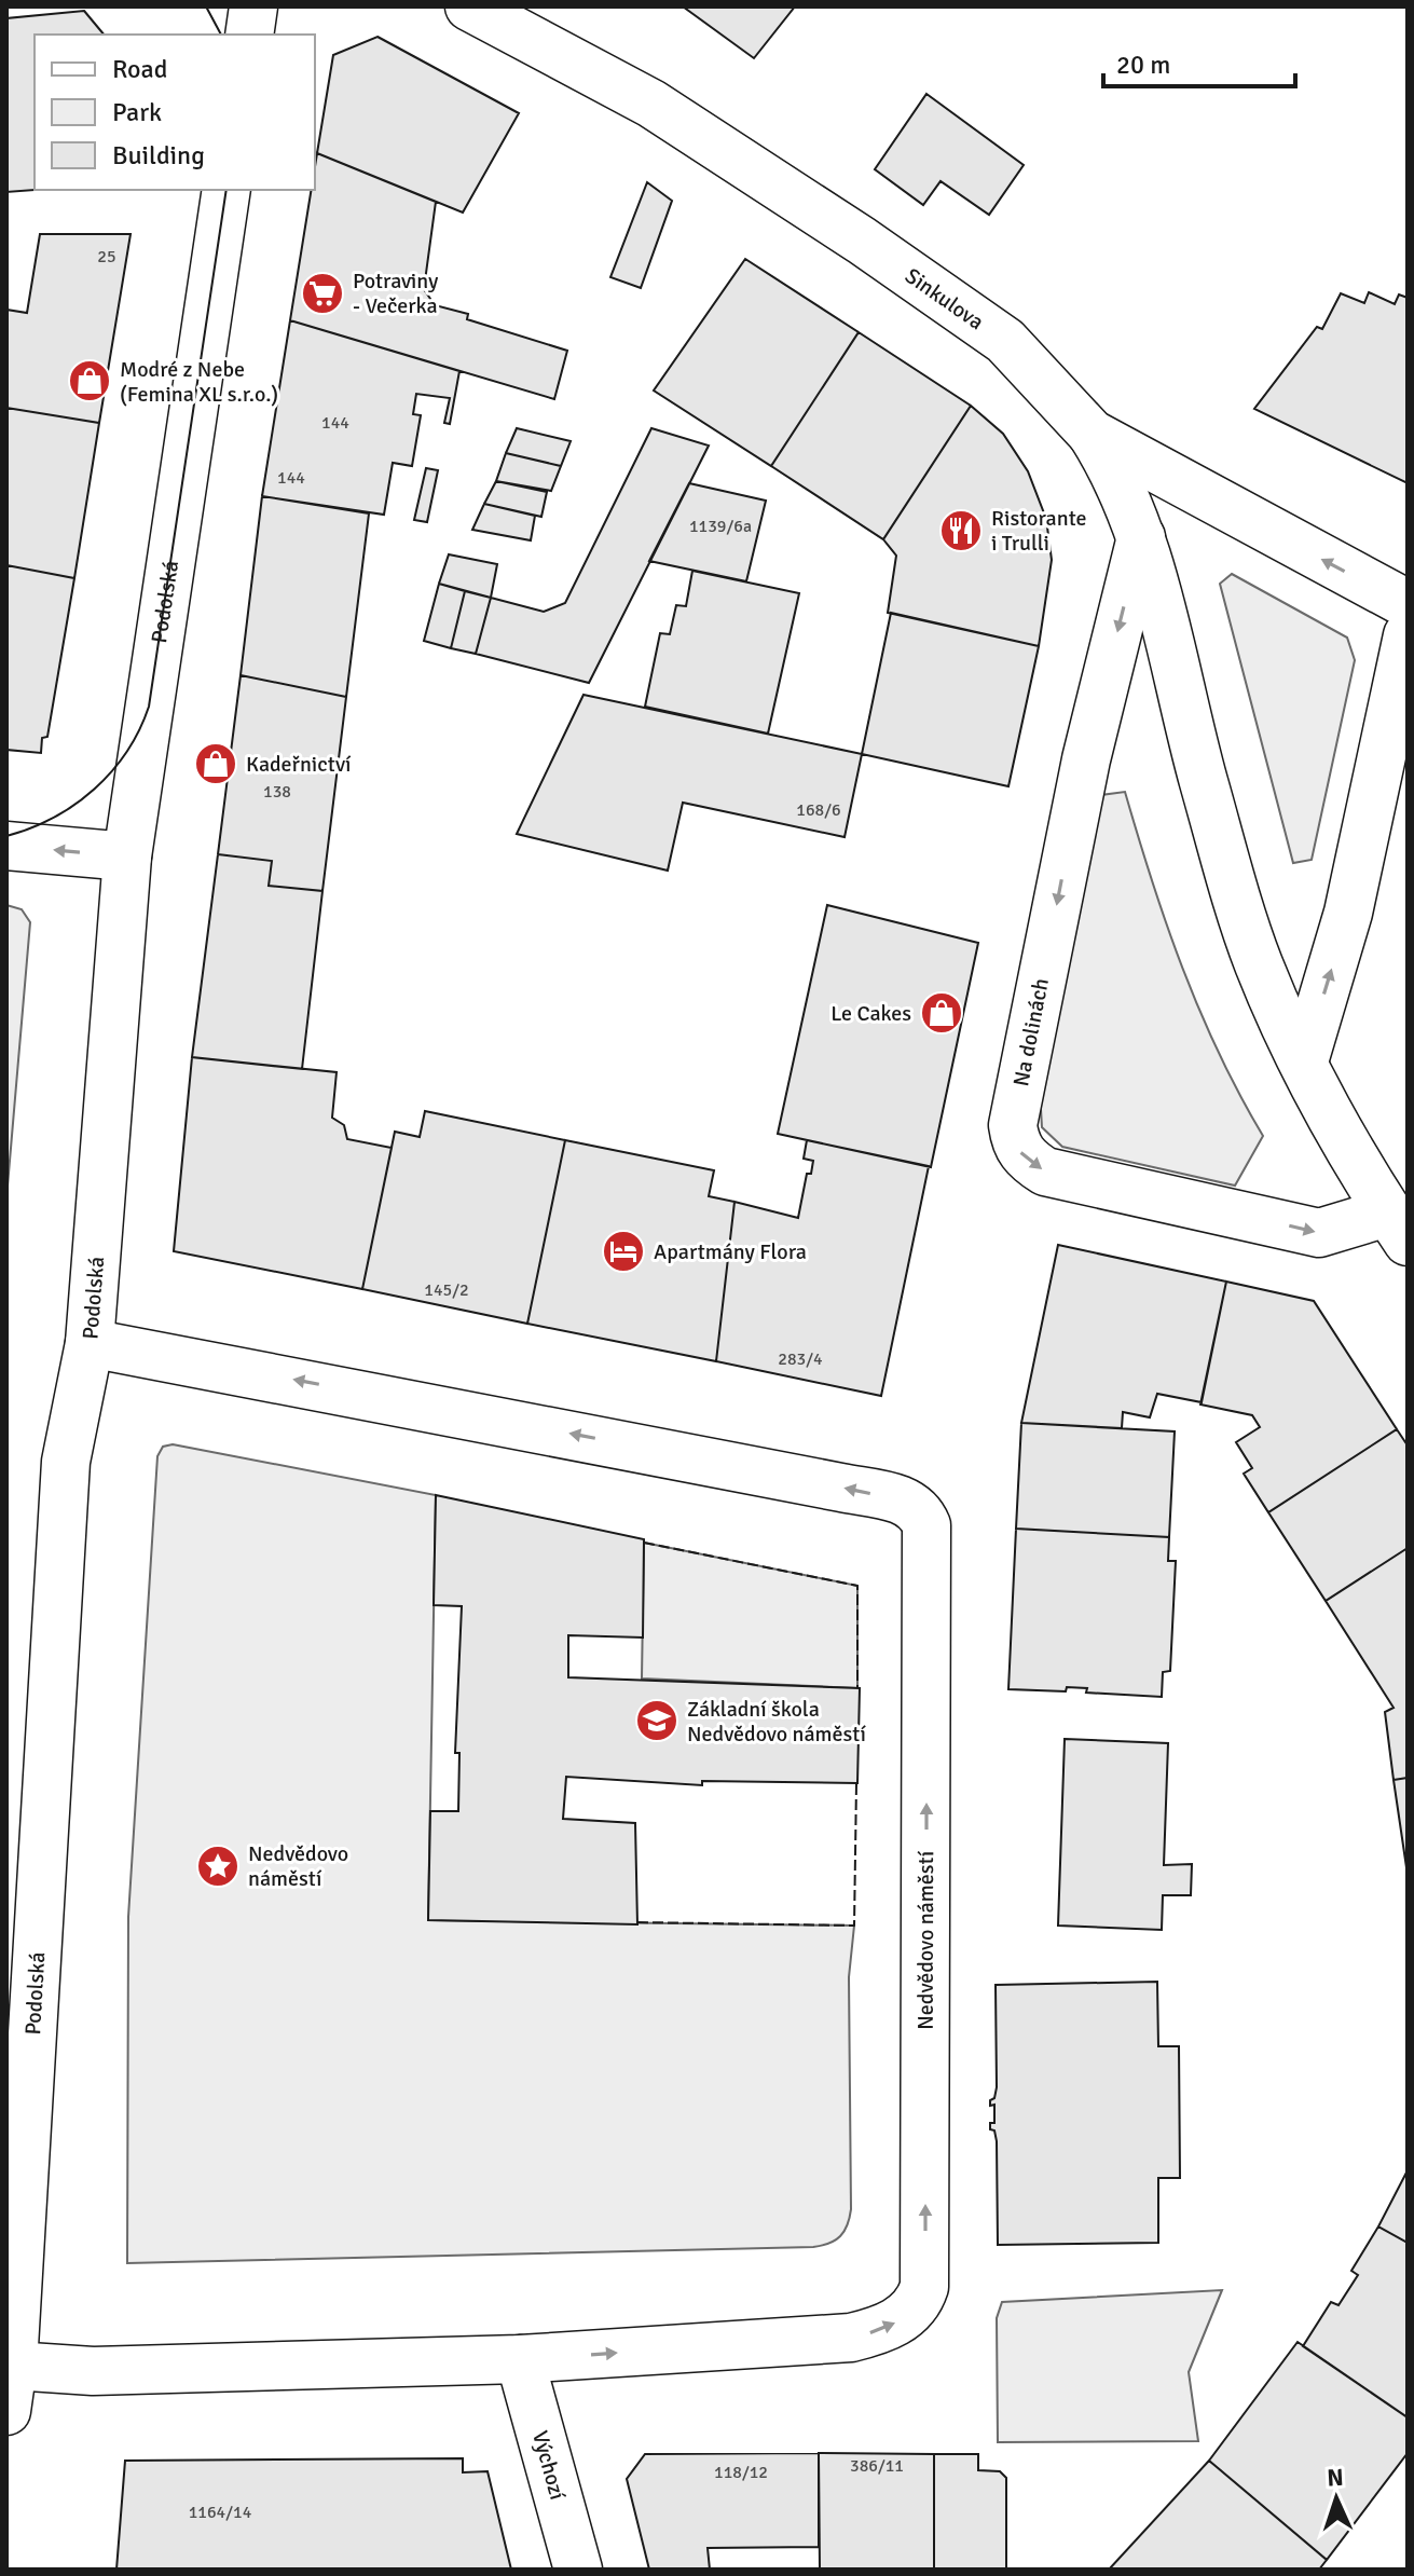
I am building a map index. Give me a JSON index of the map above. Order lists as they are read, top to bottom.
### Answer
{
  "streets": {
    "street": [
      "Sinkulova",
      "Podolská",
      "Na dolinách",
      "Nedvědovo náměstí",
      "Výchozí"
    ]
  },
  "crossings": [
    ["Sinkulova", "Na dolinách"],
    ["Podolská", "Nedvědovo náměstí"],
    ["Nedvědovo náměstí", "Výchozí"]
  ],
  "places": {
    "supermarket": ["Potraviny - Večerka"],
    "shop": ["Modré z Nebe (Femina XL s.r.o.)", "Kadeřnictví", "Le Cakes"],
    "restaurant": ["Ristorante i Trulli"],
    "hotel": ["Apartmány Flora"],
    "school or university": ["Základní škola Nedvědovo náměstí"],
    "place": ["Nedvědovo náměstí"]
  },
  "house_numbers": [
    "25",
    "144",
    "144",
    "1139/6a",
    "138",
    "168/6",
    "145/2",
    "283/4",
    "386/11",
    "118/12",
    "1164/14"
  ],
  "legend": ["Road", "Park", "Building"],
  "scale_bar": "20 m",
  "north": "top"
}
